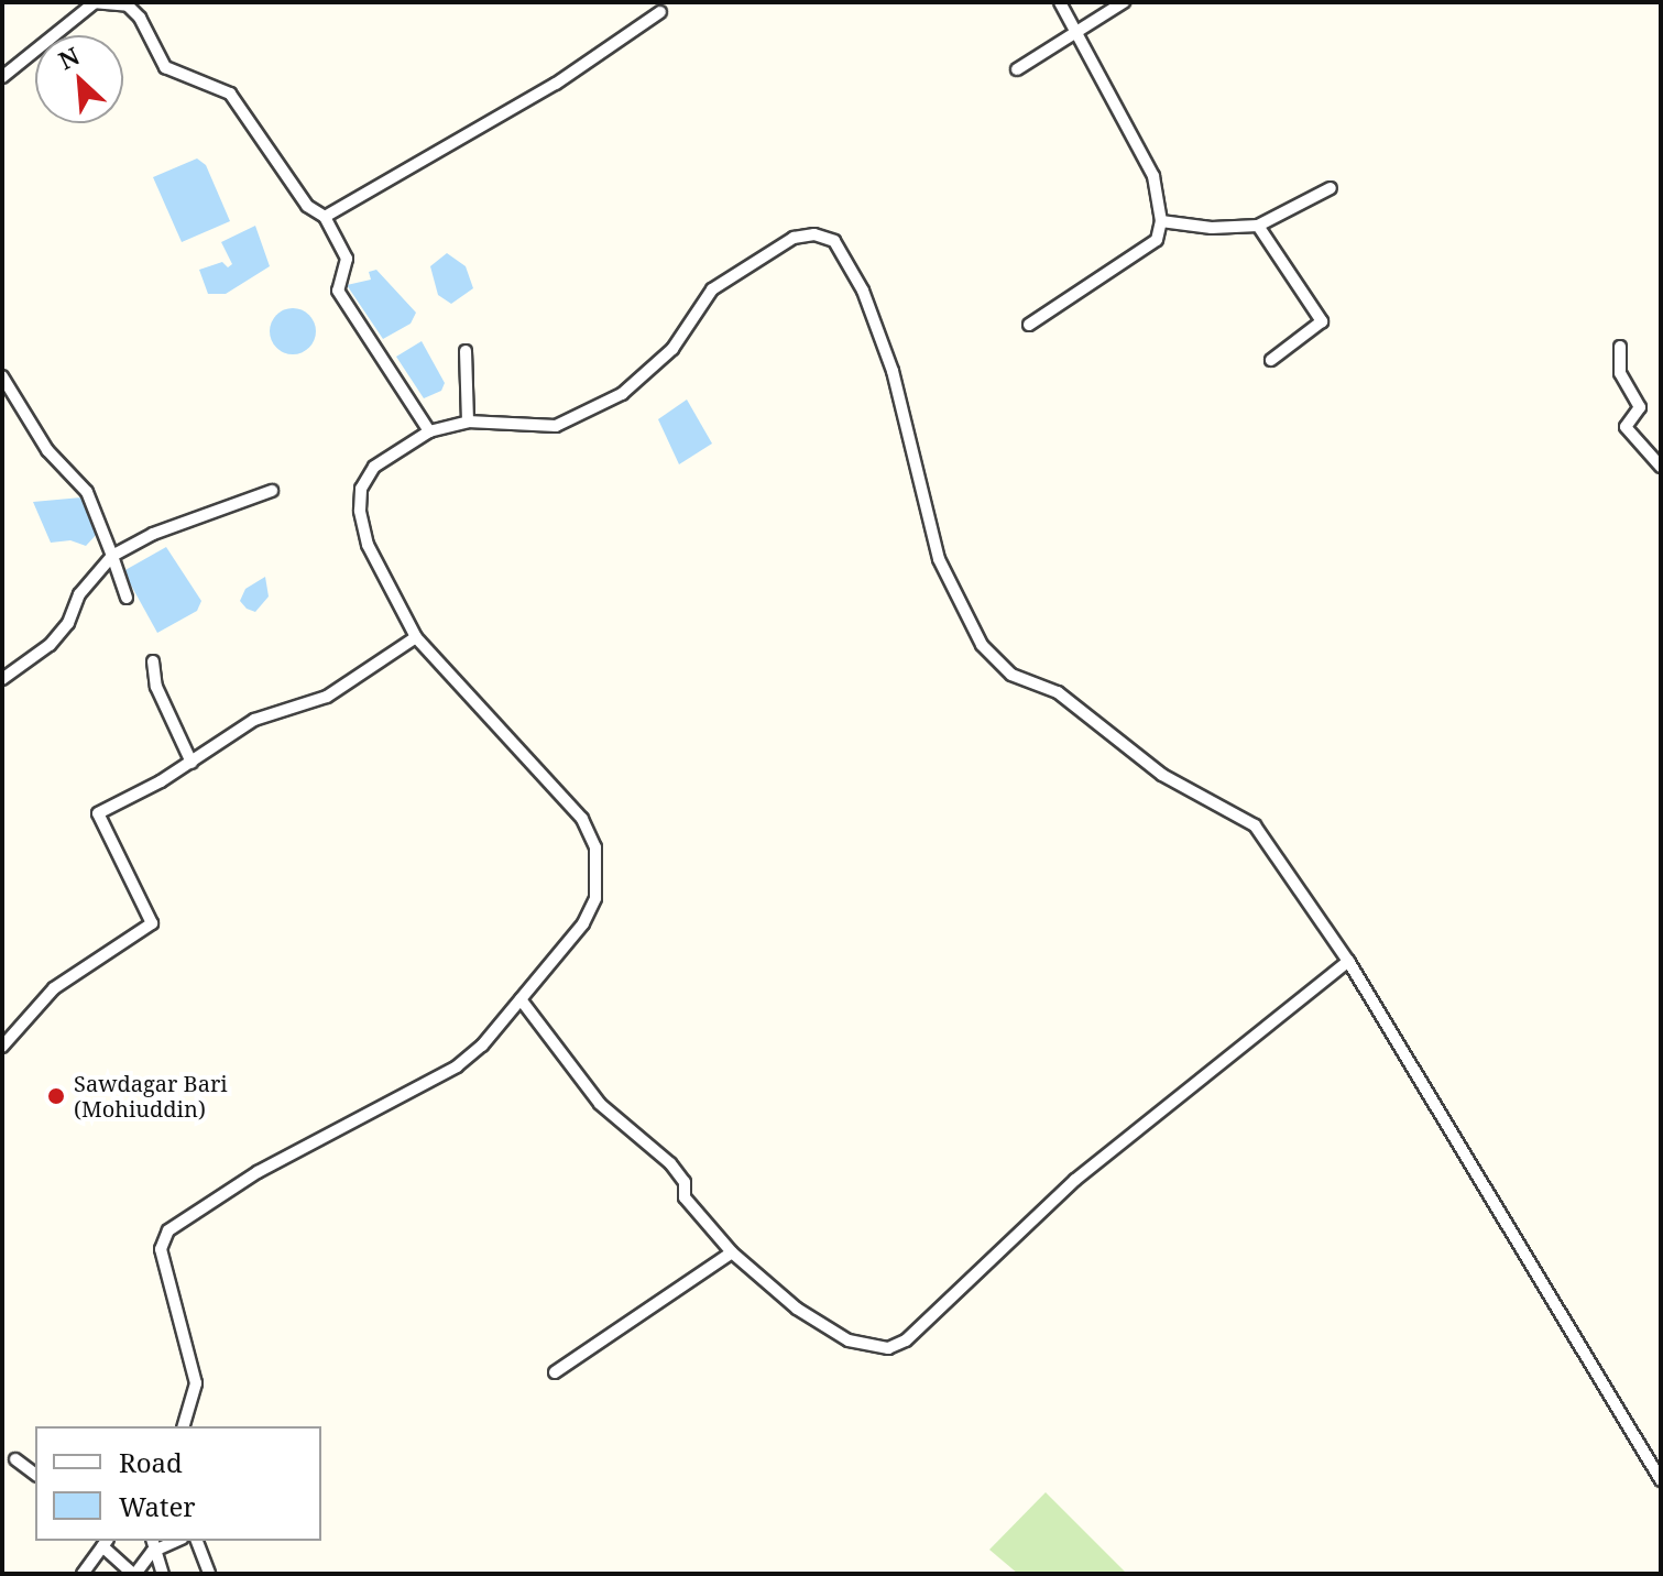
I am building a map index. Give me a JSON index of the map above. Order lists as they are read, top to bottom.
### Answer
{
  "places": ["Sawdagar Bari (Mohiuddin)"],
  "legend": ["Road", "Water"],
  "north": "top left"
}
